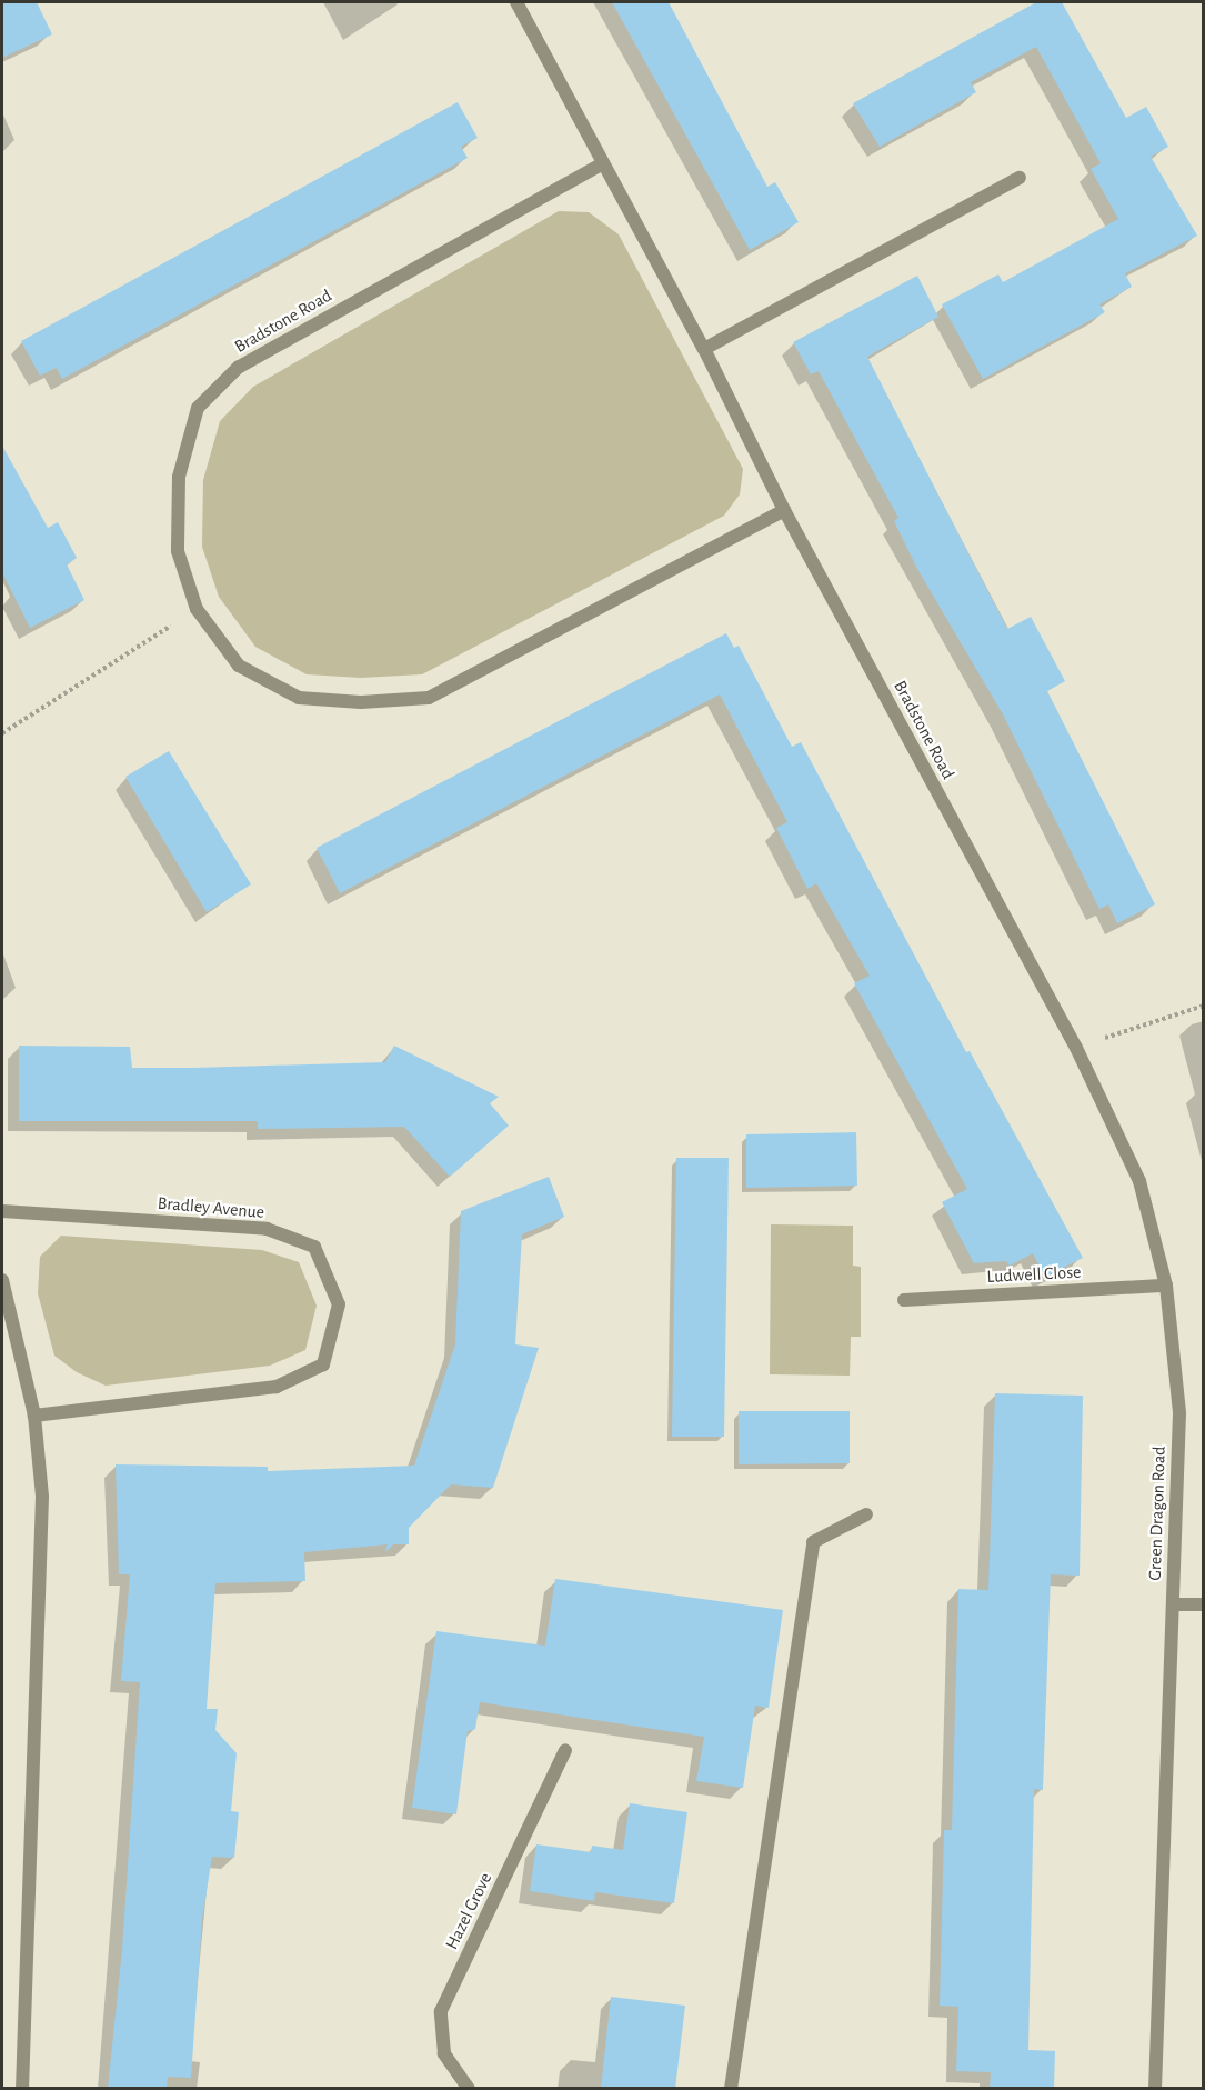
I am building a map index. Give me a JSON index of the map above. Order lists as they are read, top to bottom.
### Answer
{
  "streets": {
    "street": [
      "Bradstone Road",
      "Bradley Avenue",
      "Ludwell Close",
      "Green Dragon Road",
      "Hazel Grove"
    ]
  },
  "crossings": [
    ["Bradstone Road", "Green Dragon Road"],
    ["Ludwell Close", "Green Dragon Road"]
  ]
}
